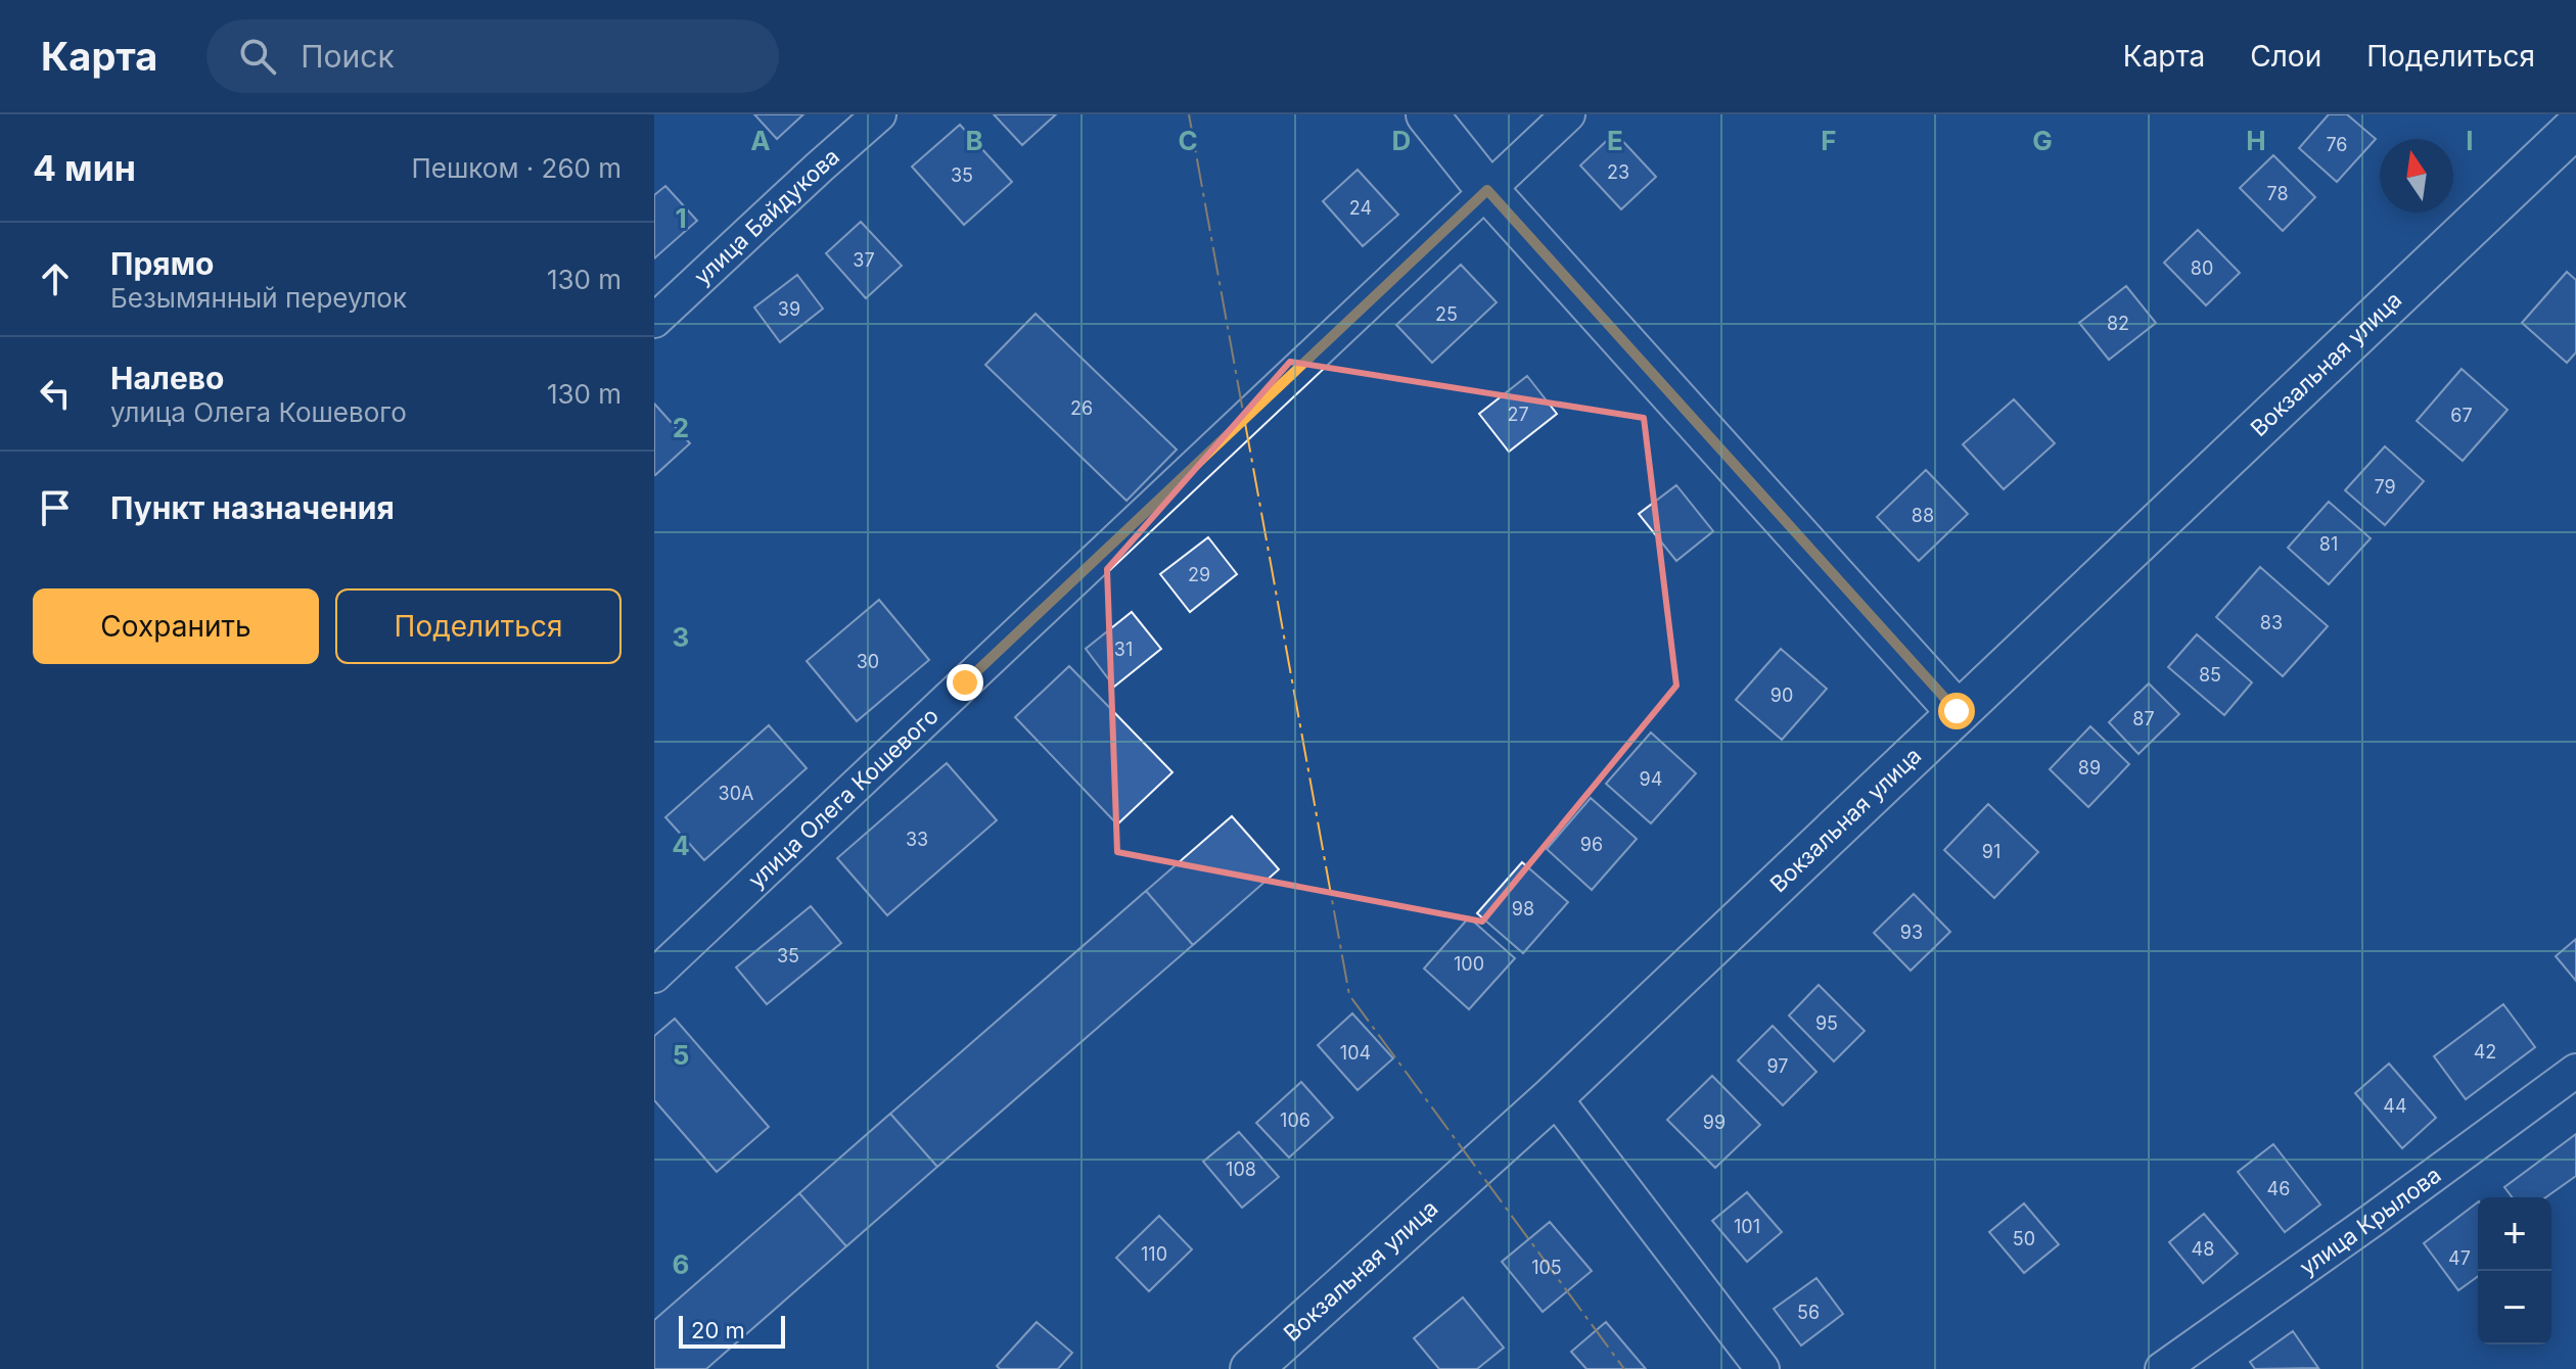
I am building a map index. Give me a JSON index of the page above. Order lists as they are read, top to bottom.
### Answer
{
  "streets": {
    "street": [
      "улица Байдукова",
      "Вокзальная улица",
      "улица Олега Кошевого",
      "улица Крылова"
    ]
  },
  "house_numbers": [
    "76",
    "23",
    "35",
    "78",
    "24",
    "37",
    "80",
    "39",
    "25",
    "82",
    "26",
    "27",
    "67",
    "79",
    "88",
    "81",
    "29",
    "83",
    "31",
    "30",
    "85",
    "90",
    "87",
    "89",
    "94",
    "30А",
    "33",
    "96",
    "91",
    "98",
    "93",
    "35",
    "100",
    "95",
    "42",
    "104",
    "97",
    "44",
    "106",
    "99",
    "108",
    "46",
    "101",
    "50",
    "48",
    "110",
    "47",
    "105",
    "56"
  ],
  "scale_bar": "20 m",
  "north": "top",
  "page": {
    "header": "Карта",
    "search": "Поиск",
    "nav": ["Карта", "Слои", "Поделиться"],
    "heading": ["4 мин", "Пешком · 260 m"],
    "list": [
      ["Прямо", "Безымянный переулок", "130 m"],
      ["Налево", "улица Олега Кошевого", "130 m"],
      "Пункт назначения"
    ],
    "buttons": ["Сохранить", "Поделиться"],
    "map_buttons": ["+", "−"],
    "scale": "20 m"
  },
  "grid": {
    "columns": [
      "A",
      "B",
      "C",
      "D",
      "E",
      "F",
      "G",
      "H",
      "I"
    ],
    "rows": [
      "1",
      "2",
      "3",
      "4",
      "5",
      "6"
    ]
  }
}
